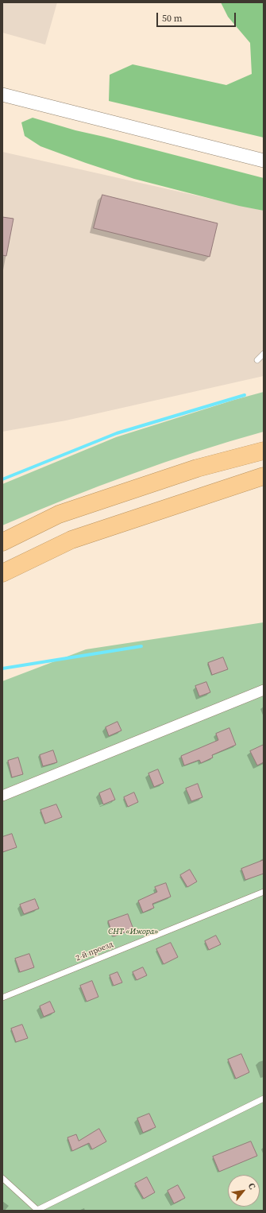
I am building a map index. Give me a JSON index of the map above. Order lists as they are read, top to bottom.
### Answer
{
  "streets": {
    "lane": ["2-й проезд"]
  },
  "parks": ["СНТ «Ижора»"],
  "scale_bar": "50 m",
  "north": "top right"
}
